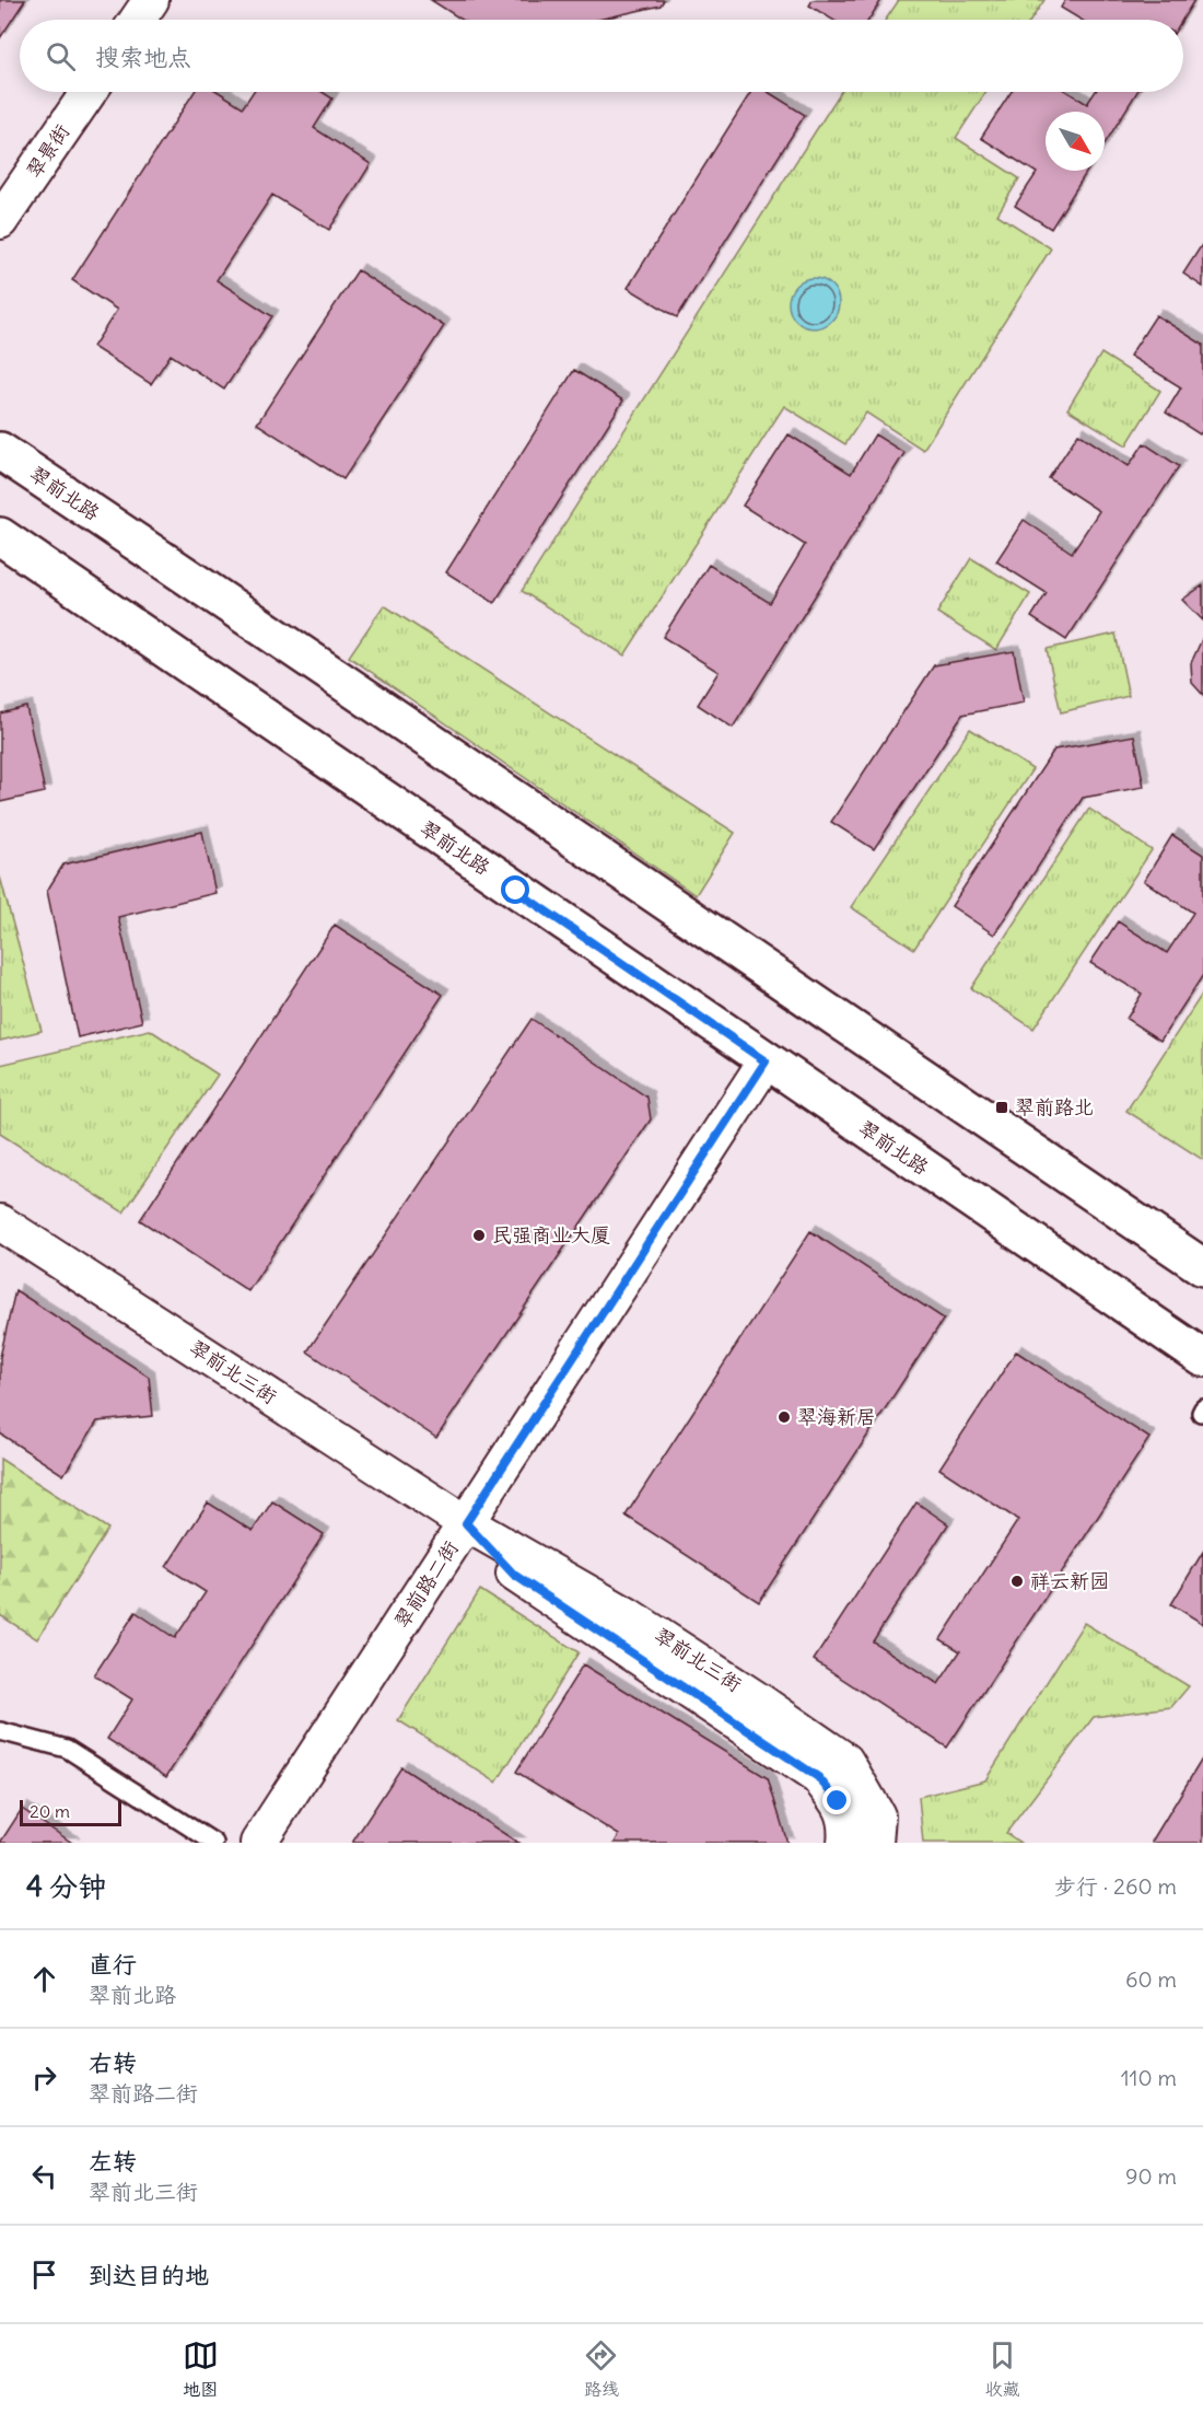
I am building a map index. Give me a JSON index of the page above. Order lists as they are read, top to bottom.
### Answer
{
  "streets": {
    "main road": ["翠前北路"],
    "street": ["翠景街", "翠前北三街", "翠前路二街"]
  },
  "crossings": [
    ["翠前北路", "翠前路二街"],
    ["翠前北三街", "翠前路二街"]
  ],
  "places": {
    "transit": ["翠前路北"],
    "other": ["民强商业大厦", "翠海新居", "祥云新园"]
  },
  "scale_bar": "20 m",
  "north": "bottom right",
  "page": {
    "search": "搜索地点",
    "scale": "20 m",
    "heading": ["4 分钟", "步行 · 260 m"],
    "list": [
      ["直行", "翠前北路", "60 m"],
      ["右转", "翠前路二街", "110 m"],
      ["左转", "翠前北三街", "90 m"],
      "到达目的地"
    ],
    "nav": ["地图", "路线", "收藏"]
  }
}
